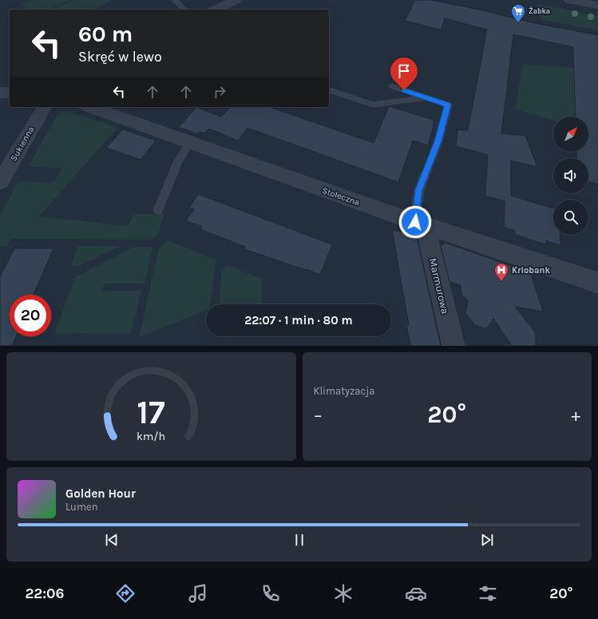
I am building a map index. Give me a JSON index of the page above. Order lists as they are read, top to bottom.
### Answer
{
  "streets": {
    "street": ["Sukienna", "Stołeczna", "Marmurowa"]
  },
  "crossings": [
    ["Stołeczna", "Marmurowa"]
  ],
  "places": {
    "supermarket": ["Żabka"],
    "hospital": ["Kriobank"]
  },
  "north": "top right",
  "page": {
    "turn": ["60 m", "Skręć w lewo"],
    "limit": "20",
    "trip": "22:07 · 1 min · 80 m",
    "tile": "Klimatyzacja",
    "heat": ["−", "20°", "+"],
    "song": ["Golden Hour", "Lumen"],
    "tabs": ["22:06", "20°"],
    "gauge": ["17", "km/h"]
  }
}
